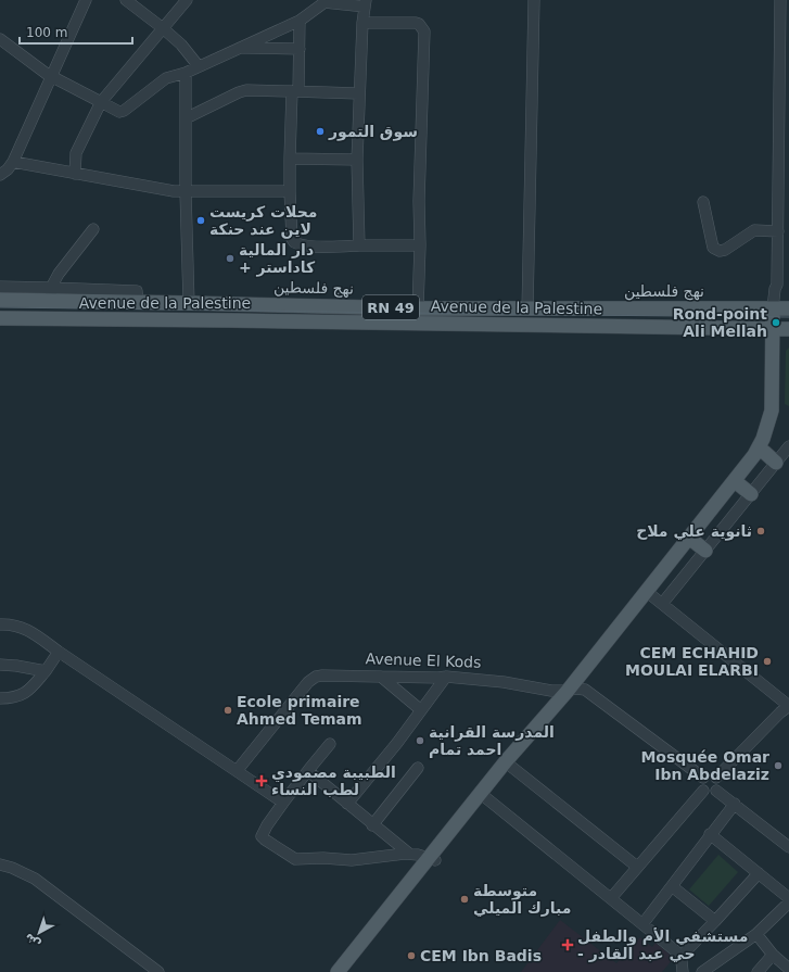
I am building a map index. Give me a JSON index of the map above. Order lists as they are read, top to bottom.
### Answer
{
  "streets": {
    "main road": ["نهج فلسطين", "Avenue de la Palestine", "RN 49"],
    "street": ["Avenue El Kods"]
  },
  "places": {
    "other": [
      "سوق التمور",
      "محلات كريست لاين عند حنكة",
      "دار المالية + كاداستر",
      "Rond-point Ali Mellah",
      "ثانوية علي ملاح",
      "CEM ECHAHID MOULAI ELARBI",
      "Ecole primaire Ahmed Temam",
      "المدرسة القرانية احمد تمام",
      "Mosquée Omar Ibn Abdelaziz",
      "متوسطة مبارك الميلي",
      "CEM Ibn Badis"
    ],
    "health": ["الطبيبة مصمودي لطب النساء", "مستشفي الأم والطفل - حي عبد القادر"]
  },
  "scale_bar": "100 m",
  "north": "bottom left"
}
